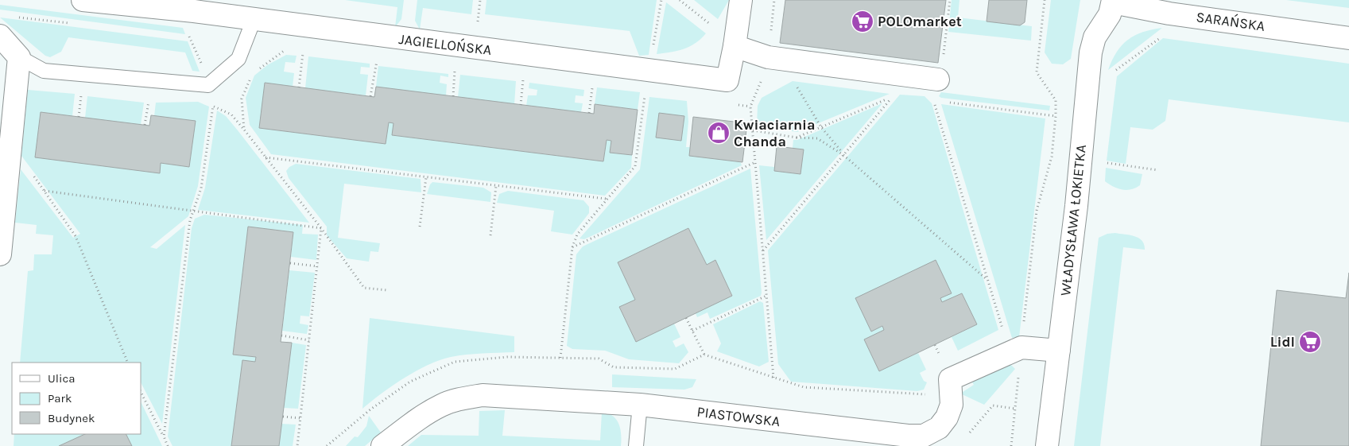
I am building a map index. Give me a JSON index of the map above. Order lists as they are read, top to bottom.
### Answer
{
  "streets": {
    "street": [
      "SARAŃSKA",
      "JAGIELLOŃSKA",
      "WŁADYSŁAWA ŁOKIETKA",
      "PIASTOWSKA"
    ]
  },
  "crossings": [
    ["SARAŃSKA", "WŁADYSŁAWA ŁOKIETKA"],
    ["WŁADYSŁAWA ŁOKIETKA", "PIASTOWSKA"]
  ],
  "places": {
    "supermarket": ["POLOmarket", "Lidl"],
    "shop": ["Kwiaciarnia Chanda"]
  },
  "legend": ["Ulica", "Park", "Budynek"]
}
